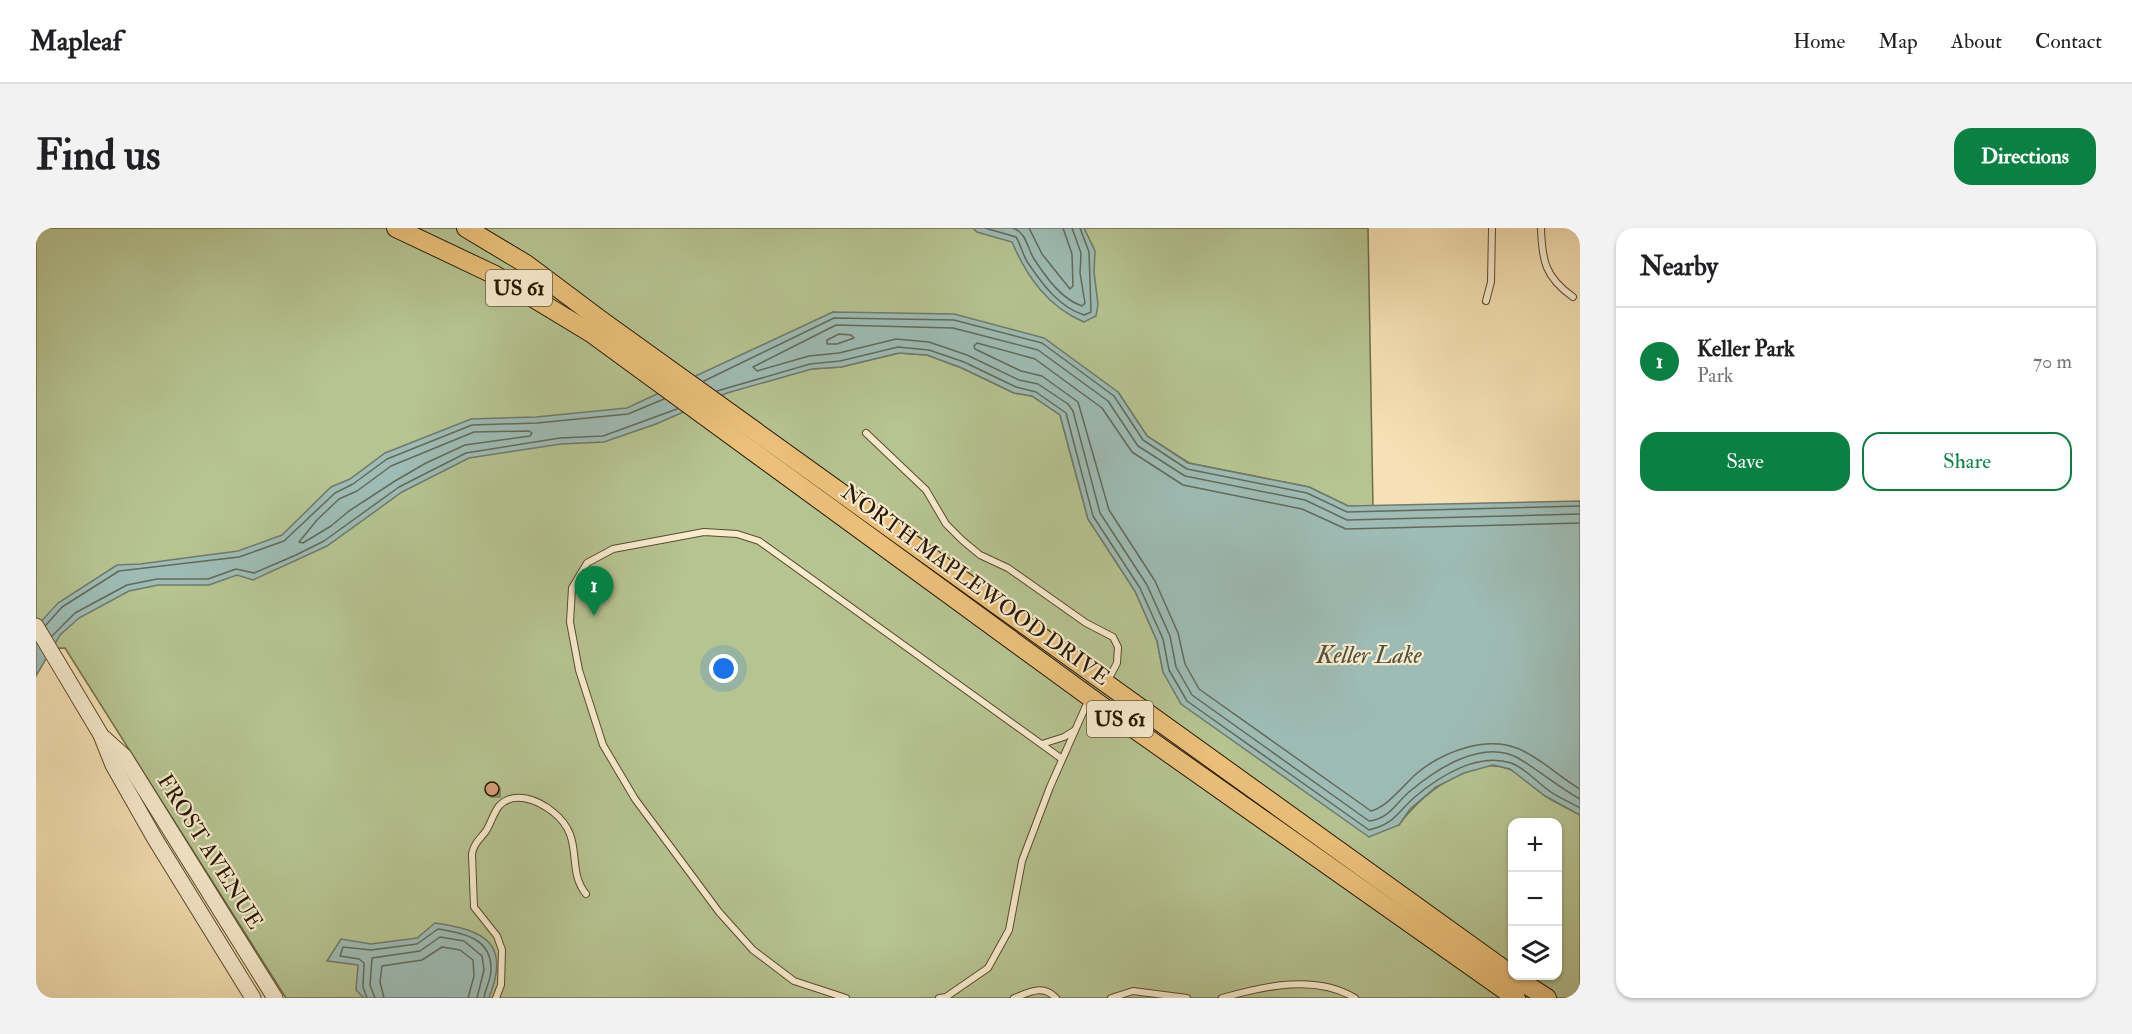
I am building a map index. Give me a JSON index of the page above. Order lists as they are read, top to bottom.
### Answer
{
  "streets": {
    "main road": ["US 61", "NORTH MAPLEWOOD DRIVE"],
    "street": ["FROST AVENUE"]
  },
  "water": ["Keller Lake"],
  "page": {
    "header": "Mapleaf",
    "nav": [
      "Home",
      "Map",
      "About",
      "Contact"
    ],
    "buttons": [
      "Directions",
      ["Save", "Share"]
    ],
    "title": "Find us",
    "heading": "Nearby",
    "list": [
      {
        "mark": "1",
        "name": "Keller Park",
        "note": "Park",
        "value": "70 m"
      }
    ],
    "pins": "1",
    "map_buttons": ["+", "−"]
  }
}
